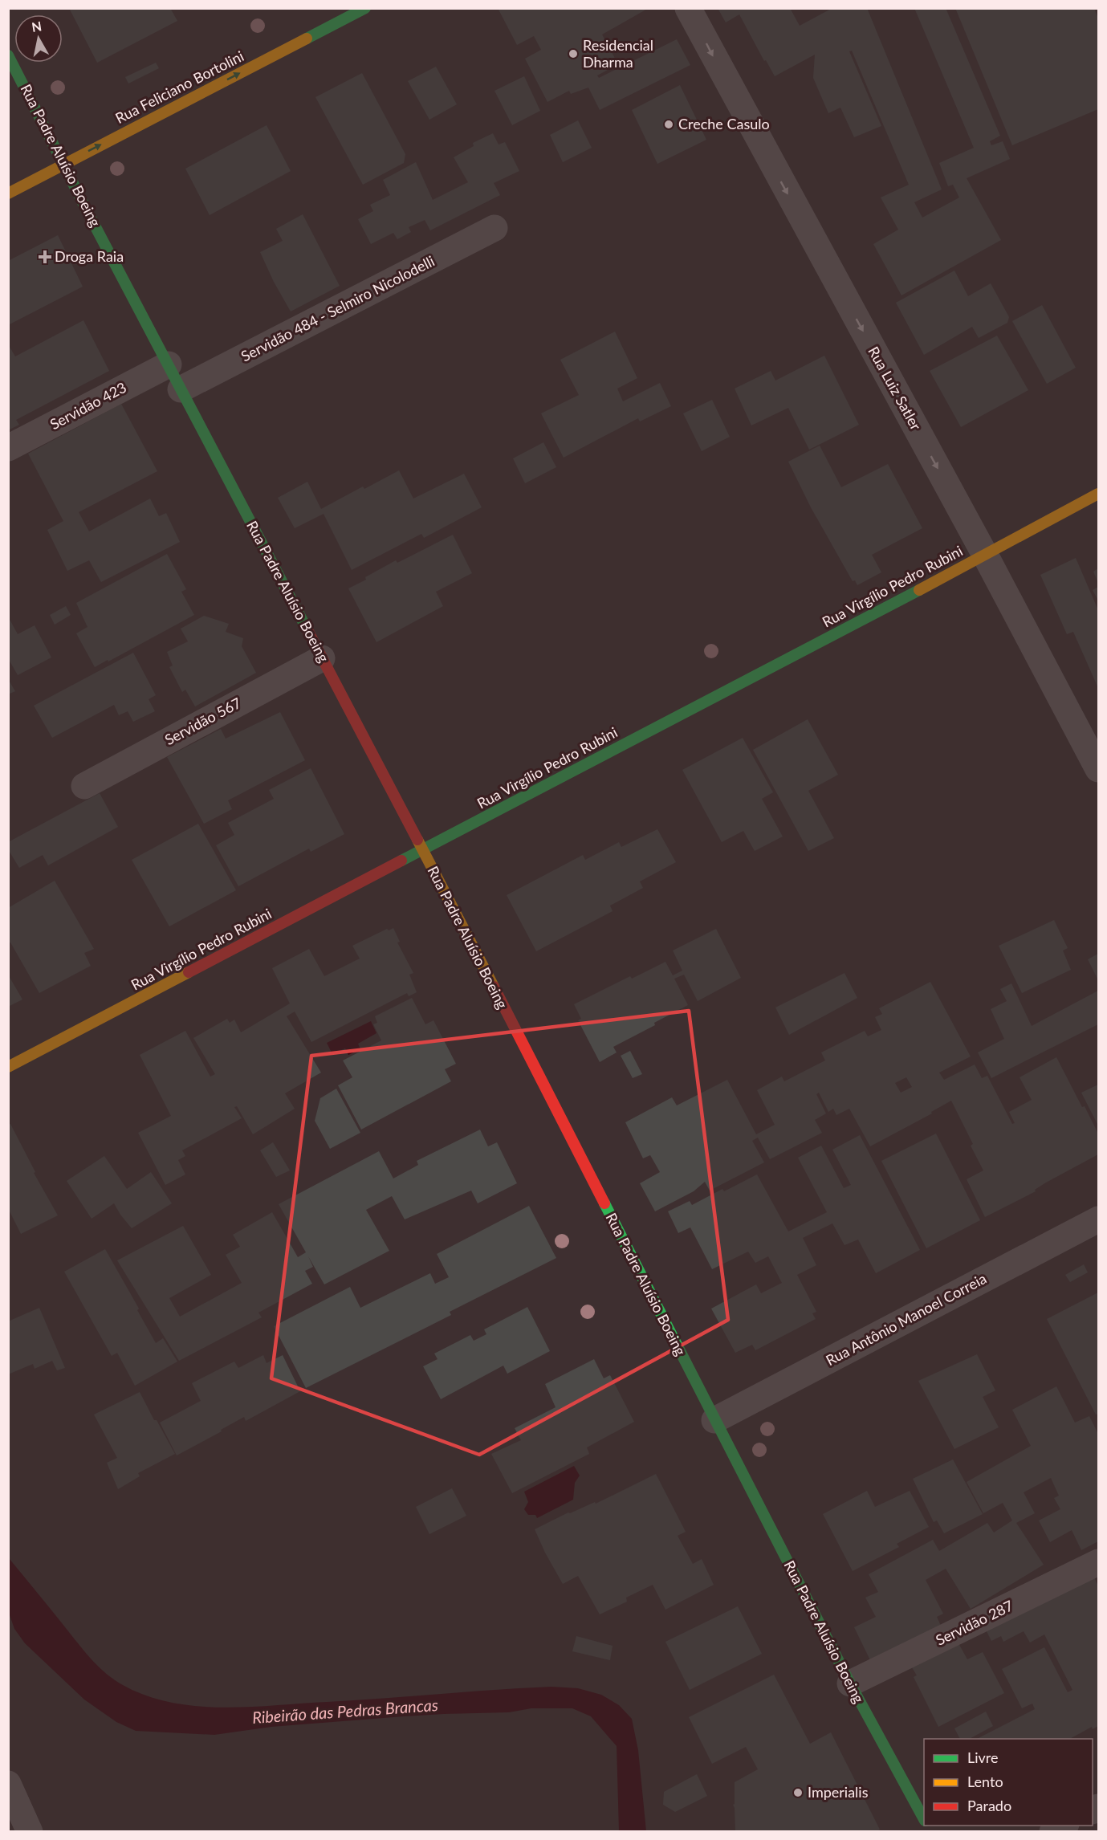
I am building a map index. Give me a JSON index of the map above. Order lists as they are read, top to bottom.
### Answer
{
  "streets": {
    "street": [
      "Rua Feliciano Bortolini",
      "Rua Padre Aluísio Boeing",
      "Servidão 484 - Selmiro Nicolodelli",
      "Rua Luiz Satler",
      "Servidão 423",
      "Rua Virgílio Pedro Rubini",
      "Servidão 567",
      "Rua Antônio Manoel Correia",
      "Servidão 287"
    ]
  },
  "crossings": [
    ["Rua Feliciano Bortolini", "Rua Padre Aluísio Boeing"],
    ["Rua Padre Aluísio Boeing", "Servidão 484 - Selmiro Nicolodelli"],
    ["Rua Padre Aluísio Boeing", "Servidão 423"],
    ["Rua Padre Aluísio Boeing", "Rua Virgílio Pedro Rubini"],
    ["Rua Padre Aluísio Boeing", "Servidão 567"],
    ["Rua Padre Aluísio Boeing", "Rua Antônio Manoel Correia"],
    ["Rua Padre Aluísio Boeing", "Servidão 287"],
    ["Rua Luiz Satler", "Rua Virgílio Pedro Rubini"]
  ],
  "one_way": ["Rua Feliciano Bortolini", "Rua Luiz Satler"],
  "water": ["Ribeirão das Pedras Brancas"],
  "places": {
    "other": ["Residencial Dharma", "Creche Casulo", "Imperialis"],
    "health": ["Droga Raia"]
  },
  "legend": ["Livre", "Lento", "Parado"],
  "north": "top"
}
